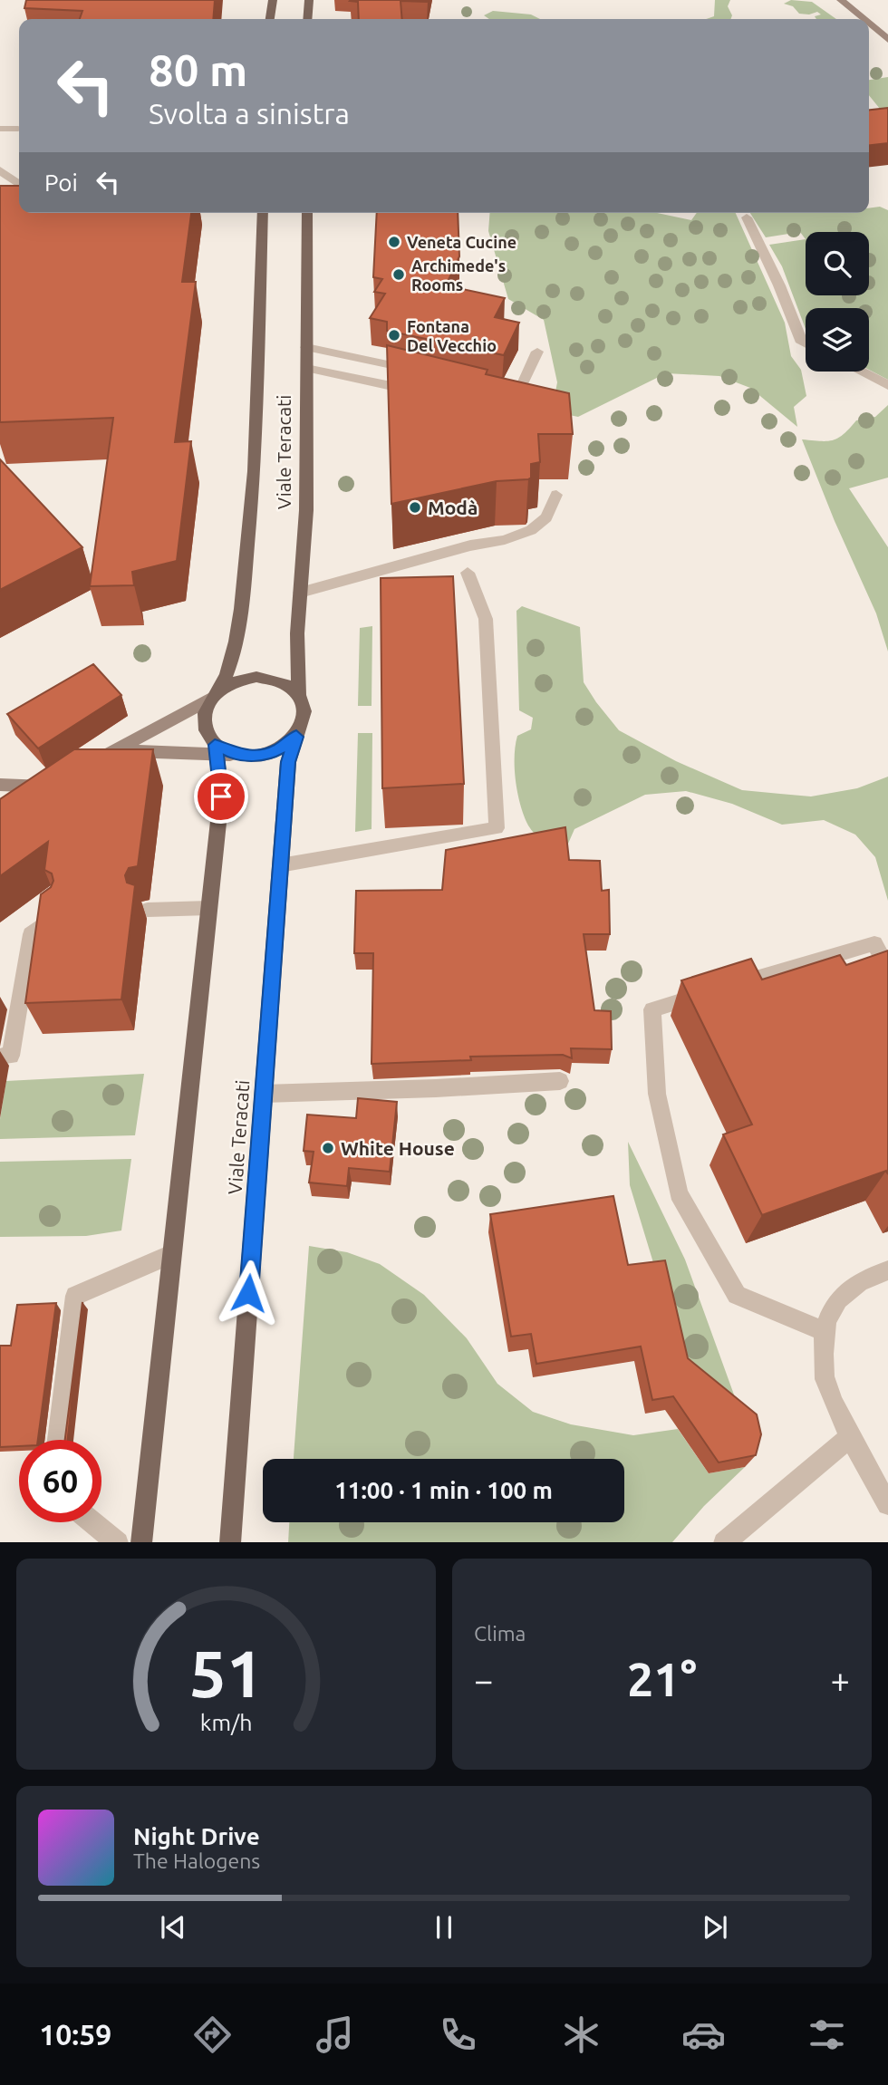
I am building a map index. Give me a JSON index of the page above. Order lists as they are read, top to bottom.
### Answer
{
  "streets": {
    "main road": ["Viale Teracati"]
  },
  "places": [
    "Veneta Cucine",
    "Archimede's Rooms",
    "Fontana Del Vecchio",
    "Modà",
    "White House"
  ],
  "page": {
    "turn": ["80 m", "Svolta a sinistra"],
    "then": "Poi",
    "limit": "60",
    "trip": "11:00 · 1 min · 100 m",
    "tile": "Clima",
    "heat": ["−", "21°", "+"],
    "song": ["Night Drive", "The Halogens"],
    "tabs": "10:59",
    "gauge": ["51", "km/h"]
  }
}
